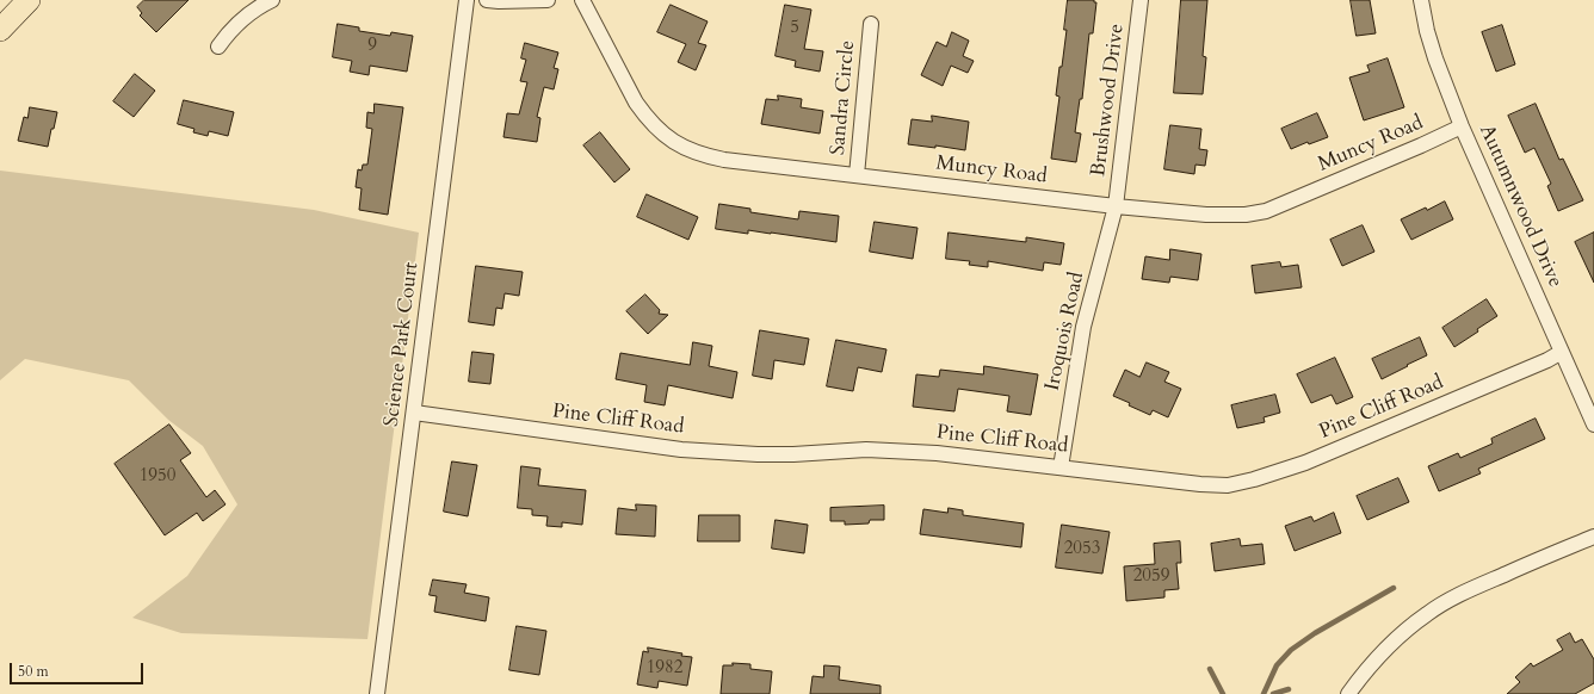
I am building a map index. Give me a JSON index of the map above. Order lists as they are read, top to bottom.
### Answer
{
  "streets": {
    "street": [
      "Sandra Circle",
      "Brushwood Drive",
      "Muncy Road",
      "Autumnwood Drive",
      "Iroquois Road",
      "Science Park Court",
      "Pine Cliff Road"
    ]
  },
  "crossings": [
    ["Sandra Circle", "Muncy Road"],
    ["Brushwood Drive", "Muncy Road"],
    ["Brushwood Drive", "Iroquois Road"],
    ["Muncy Road", "Autumnwood Drive"],
    ["Muncy Road", "Iroquois Road"],
    ["Autumnwood Drive", "Pine Cliff Road"],
    ["Iroquois Road", "Pine Cliff Road"],
    ["Science Park Court", "Pine Cliff Road"]
  ],
  "house_numbers": [
    "5",
    "9",
    "1950",
    "2053",
    "2059",
    "1982"
  ],
  "scale_bar": "50 m"
}
